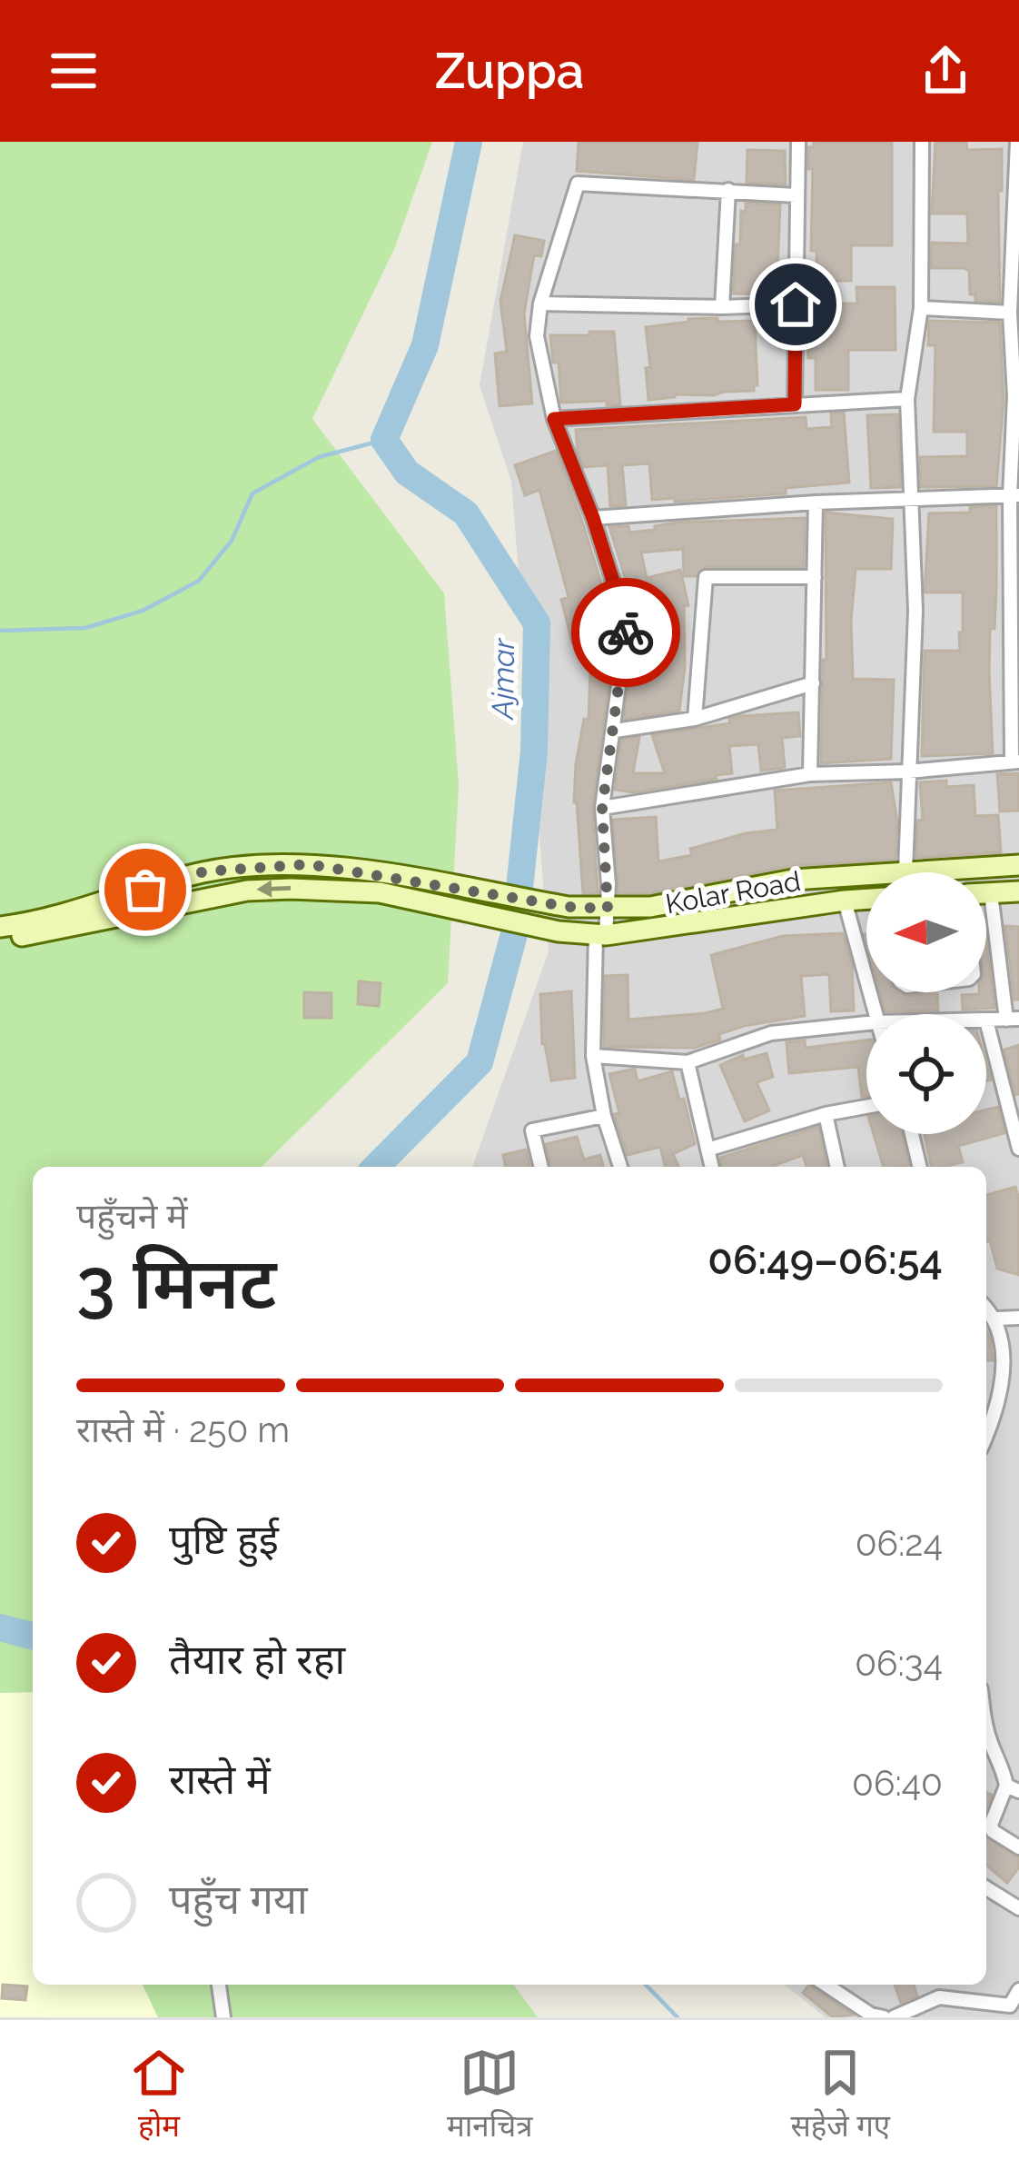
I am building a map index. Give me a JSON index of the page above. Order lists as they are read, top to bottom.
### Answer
{
  "streets": {
    "main road": ["Kolar Road"]
  },
  "water": ["Ajmar"],
  "north": "left",
  "page": {
    "header": "Zuppa",
    "heading": ["3 मिनट", "पहुँचने में", "06:49–06:54"],
    "bar": "रास्ते में · 250 m",
    "list": [
      ["पुष्टि हुई", "06:24"],
      ["तैयार हो रहा", "06:34"],
      ["रास्ते में", "06:40"],
      "पहुँच गया"
    ],
    "tabs": ["होम", "मानचित्र", "सहेजे गए"]
  }
}
